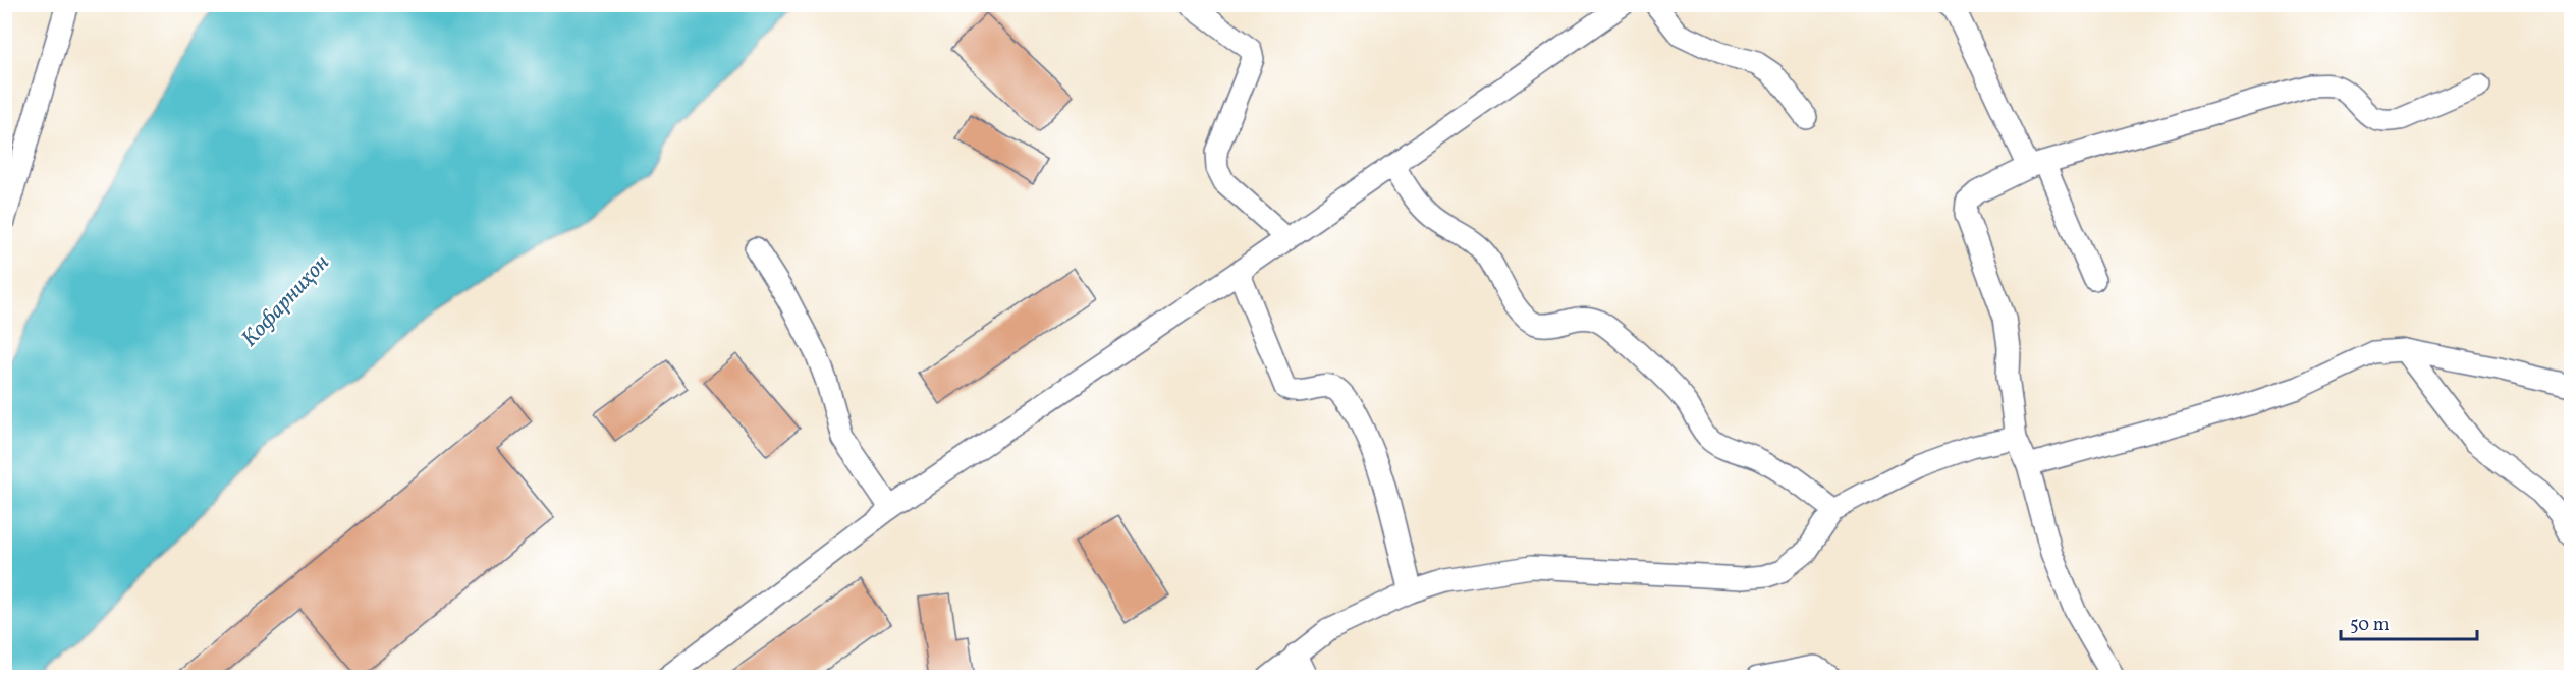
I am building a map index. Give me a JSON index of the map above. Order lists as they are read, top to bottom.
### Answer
{
  "water": ["Кофарниҳон"],
  "scale_bar": "50 m"
}
